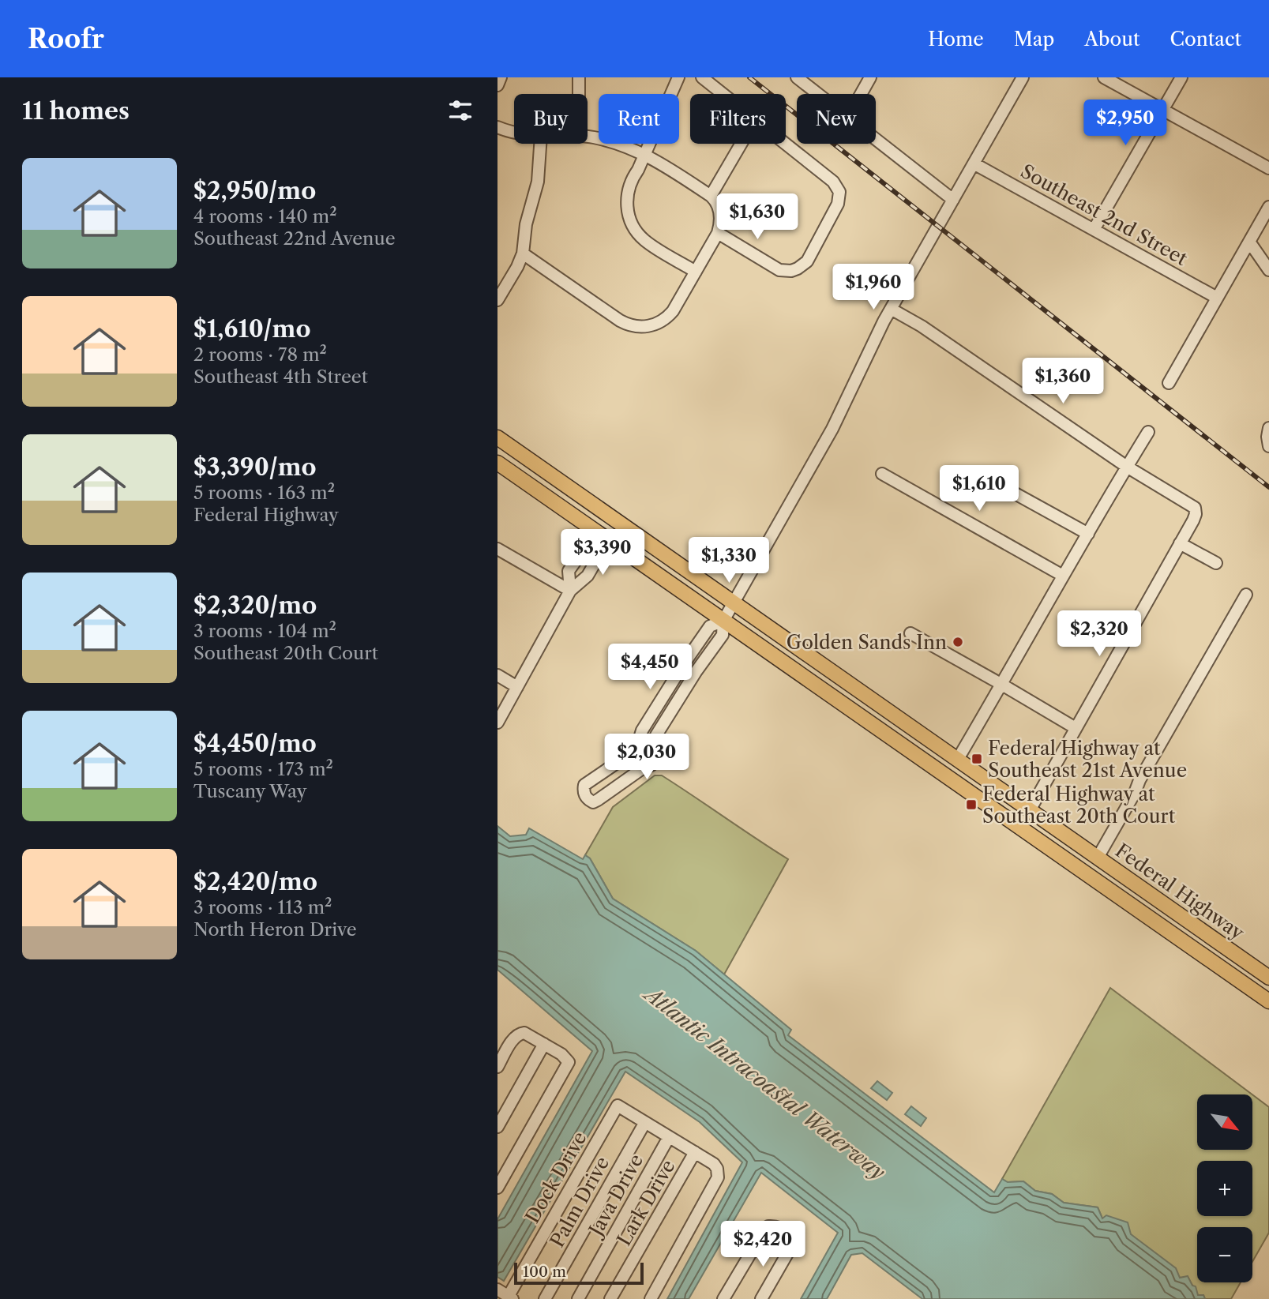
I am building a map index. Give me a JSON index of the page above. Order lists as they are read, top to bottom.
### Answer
{
  "streets": {
    "main road": ["Federal Highway"],
    "street": [
      "Southeast 2nd Street",
      "Dock Drive",
      "Java Drive",
      "Palm Drive",
      "Lark Drive"
    ]
  },
  "crossings": [
    ["Dock Drive", "Palm Drive"]
  ],
  "water": ["Atlantic Intracoastal Waterway"],
  "places": {
    "other": ["Golden Sands Inn"],
    "transit": ["Federal Highway at Southeast 21st Avenue", "Federal Highway at Southeast 20th Court"]
  },
  "scale_bar": "100 m",
  "north": "bottom right",
  "page": {
    "header": "Roofr",
    "nav": [
      "Home",
      "Map",
      "About",
      "Contact"
    ],
    "heading": "11 homes",
    "chip": [
      "Buy",
      "Rent",
      "Filters",
      "New"
    ],
    "price": [
      "$2,950",
      "$1,630",
      "$1,960",
      "$1,360",
      "$1,610",
      "$3,390",
      "$1,330",
      "$2,320",
      "$4,450",
      "$2,030",
      "$2,420"
    ],
    "list": [
      {
        "name": "$2,950/mo",
        "note": "4 rooms · 140 m² · Southeast 22nd Avenue"
      },
      {
        "name": "$1,610/mo",
        "note": "2 rooms · 78 m² · Southeast 4th Street"
      },
      {
        "name": "$3,390/mo",
        "note": "5 rooms · 163 m² · Federal Highway"
      },
      {
        "name": "$2,320/mo",
        "note": "3 rooms · 104 m² · Southeast 20th Court"
      },
      {
        "name": "$4,450/mo",
        "note": "5 rooms · 173 m² · Tuscany Way"
      },
      {
        "name": "$2,420/mo",
        "note": "3 rooms · 113 m² · North Heron Drive"
      }
    ],
    "map_buttons": ["+", "−"],
    "scale": "100 m"
  }
}
